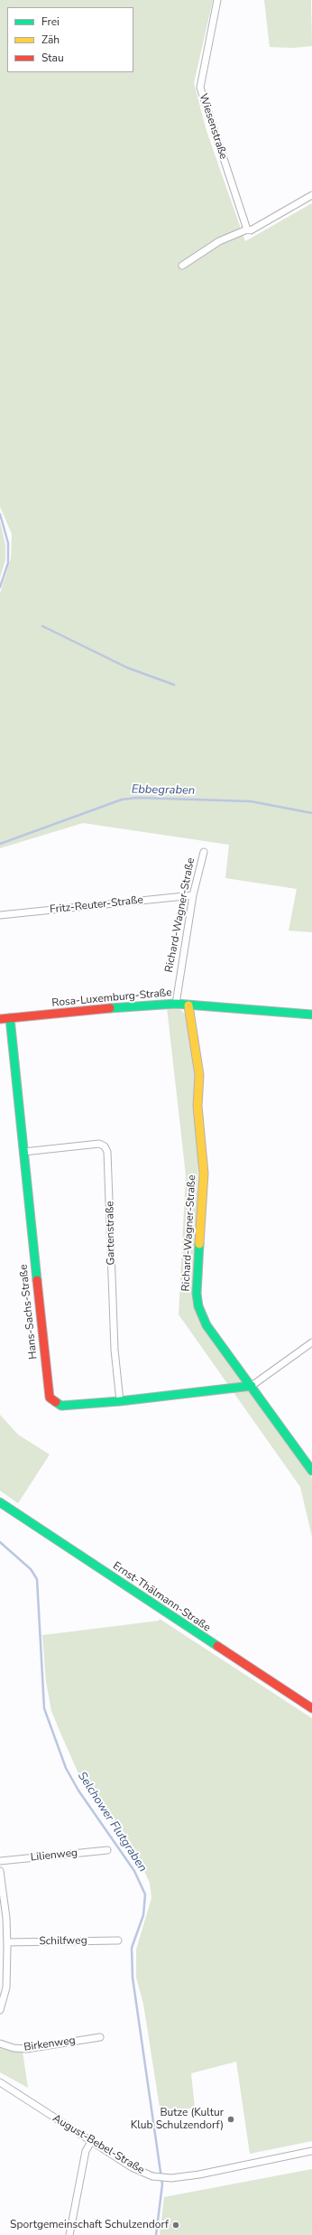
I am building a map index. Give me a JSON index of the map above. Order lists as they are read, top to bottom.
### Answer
{
  "streets": {
    "street": [
      "Wiesenstraße",
      "Fritz-Reuter-Straße",
      "Richard-Wagner-Straße",
      "Rosa-Luxemburg-Straße",
      "Gartenstraße",
      "Hans-Sachs-Straße",
      "Ernst-Thälmann-Straße",
      "Lilienweg",
      "Schilfweg",
      "Birkenweg",
      "August-Bebel-Straße"
    ]
  },
  "crossings": [
    ["Fritz-Reuter-Straße", "Richard-Wagner-Straße"],
    ["Richard-Wagner-Straße", "Rosa-Luxemburg-Straße"],
    ["Richard-Wagner-Straße", "Hans-Sachs-Straße"],
    ["Rosa-Luxemburg-Straße", "Hans-Sachs-Straße"],
    ["Gartenstraße", "Hans-Sachs-Straße"]
  ],
  "water": ["Ebbegraben", "Selchower Flutgraben"],
  "places": ["Butze (Kultur Klub Schulzendorf)", "Sportgemeinschaft Schulzendorf"],
  "legend": ["Frei", "Zäh", "Stau"]
}
